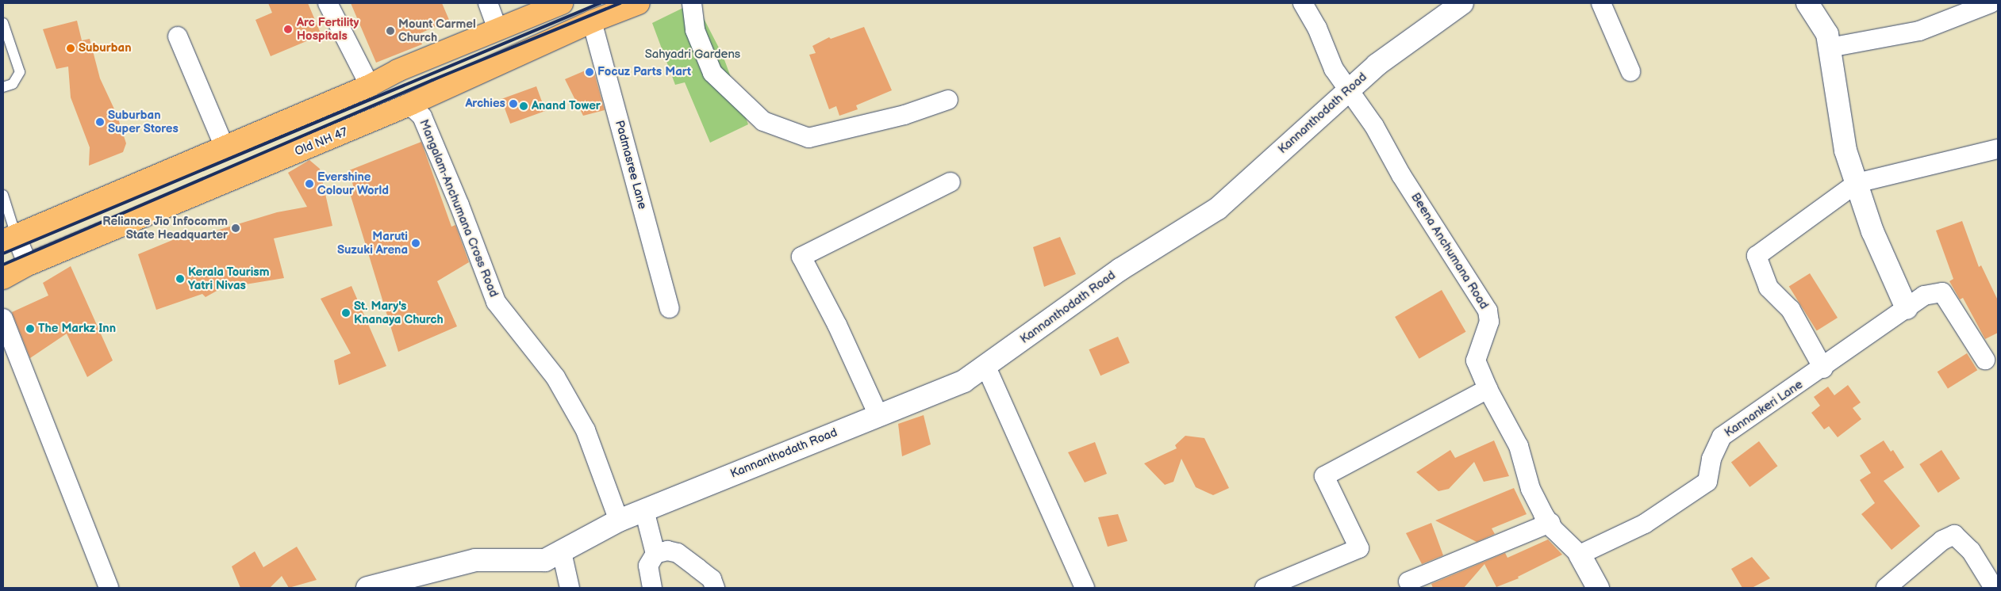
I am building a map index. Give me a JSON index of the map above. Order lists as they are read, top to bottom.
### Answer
{
  "streets": {
    "main road": ["Old NH 47"],
    "street": [
      "Kannanthodath Road",
      "Padmasree Lane",
      "Mangalam-Anchumana Cross Road",
      "Beena Anchumana Road",
      "Kannankeri Lane"
    ]
  },
  "crossings": [
    ["Kannanthodath Road", "Mangalam-Anchumana Cross Road"],
    ["Kannanthodath Road", "Beena Anchumana Road"],
    ["Old NH 47", "Padmasree Lane"],
    ["Old NH 47", "Mangalam-Anchumana Cross Road"],
    ["Beena Anchumana Road", "Kannankeri Lane"]
  ],
  "parks": ["Sahyadri Gardens"],
  "places": [
    "Arc Fertility Hospitals",
    "Mount Carmel Church",
    "Suburban",
    "Focuz Parts Mart",
    "Archies",
    "Anand Tower",
    "Suburban Super Stores",
    "Evershine Colour World",
    "Reliance Jio Infocomm State Headquarter",
    "Maruti Suzuki Arena",
    "Kerala Tourism Yatri Nivas",
    "St. Mary's Knanaya Church",
    "The Markz Inn"
  ]
}
